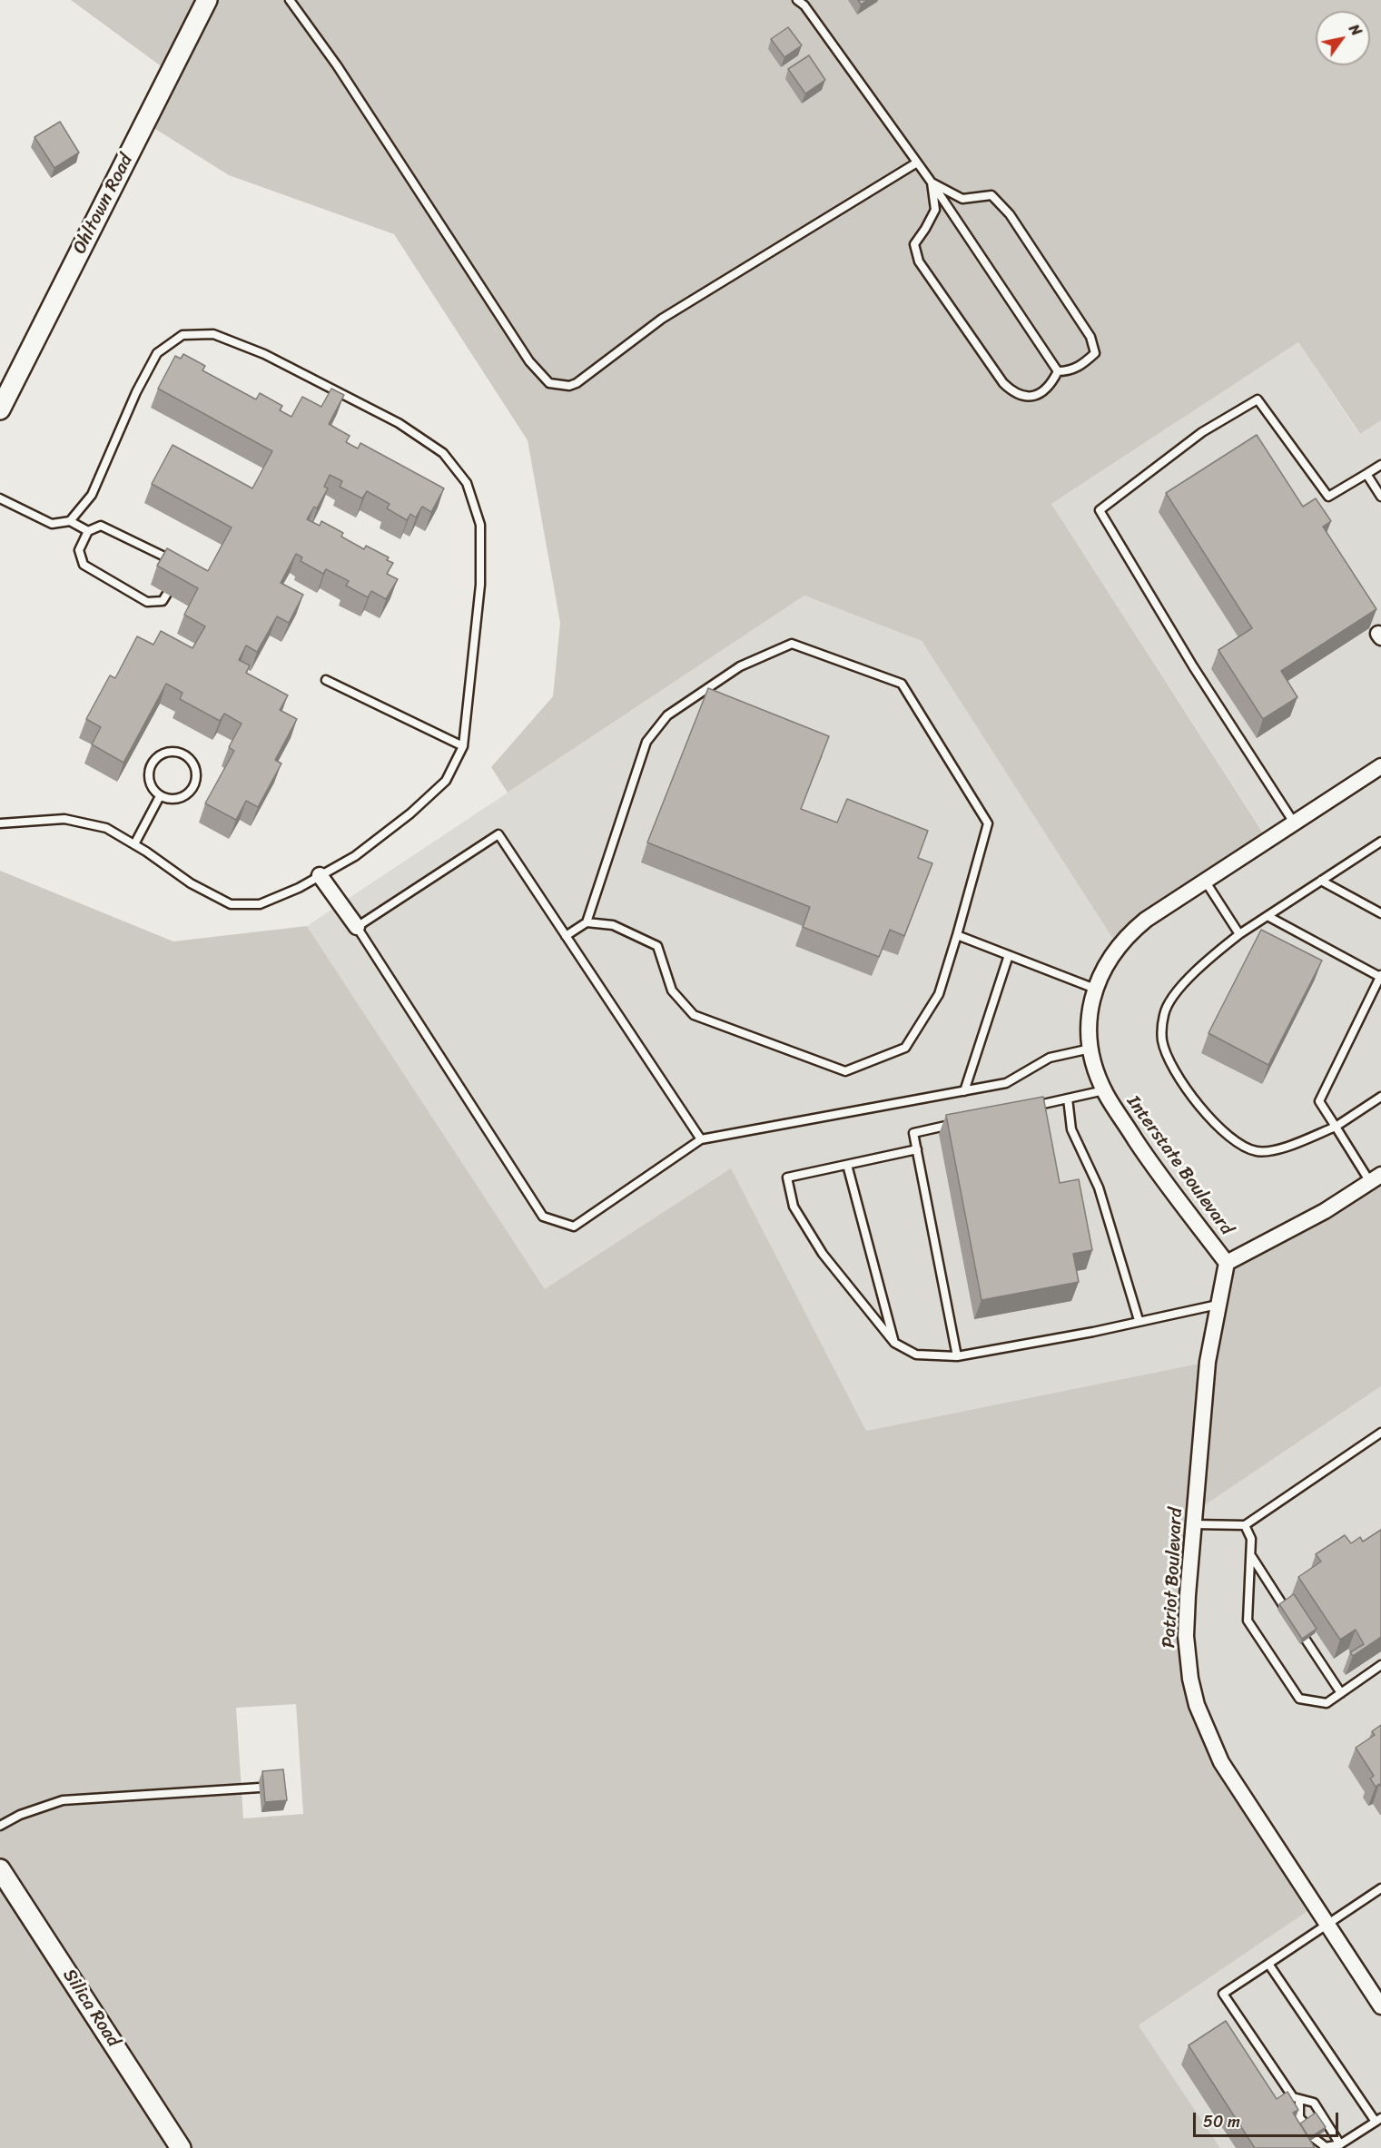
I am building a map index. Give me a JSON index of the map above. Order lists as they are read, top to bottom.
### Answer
{
  "streets": {
    "street": [
      "Ohltown Road",
      "Interstate Boulevard",
      "Patriot Boulevard",
      "Silica Road"
    ]
  },
  "crossings": [
    ["Interstate Boulevard", "Patriot Boulevard"]
  ],
  "scale_bar": "50 m",
  "north": "top right"
}
